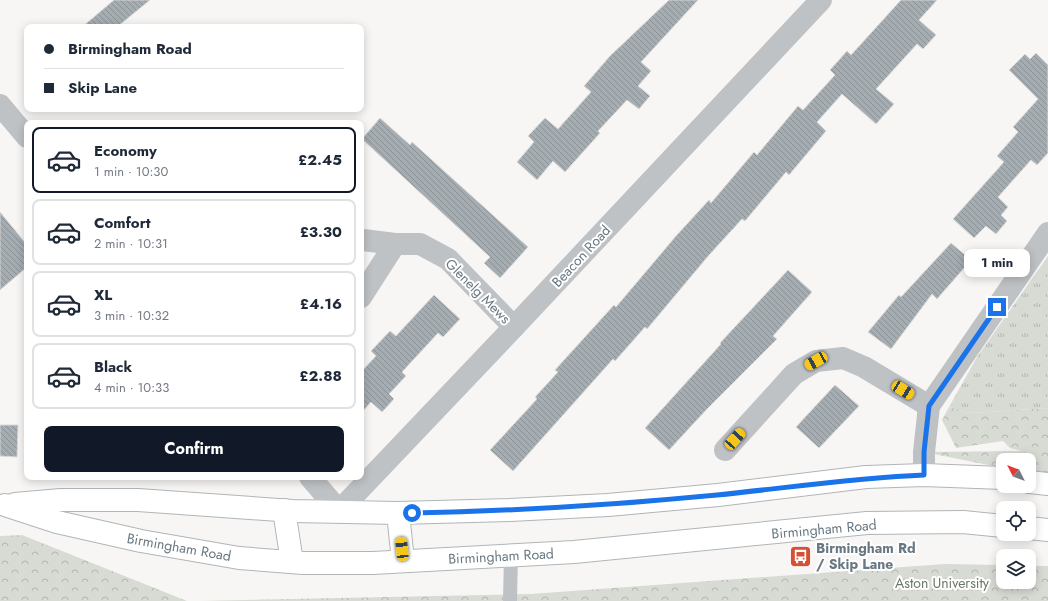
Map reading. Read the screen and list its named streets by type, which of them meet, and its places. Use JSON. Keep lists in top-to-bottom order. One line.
{"streets":{"highway":["Birmingham Road"],"street":["Beacon Road","Glenelg Mews"]},"crossings":[["Beacon Road","Glenelg Mews"],["Beacon Road","Birmingham Road"]],"parks":["Aston University"],"places":{"bus stop":["Birmingham Rd / Skip Lane"]},"north":"top left","page":{"banner":["Birmingham Road","Skip Lane"],"list":[{"name":"Economy","note":"1 min · 10:30","value":"£2.45"},{"name":"Comfort","note":"2 min · 10:31","value":"£3.30"},{"name":"XL","note":"3 min · 10:32","value":"£4.16"},{"name":"Black","note":"4 min · 10:33","value":"£2.88"}],"bubble":"1 min","buttons":"Confirm"}}
